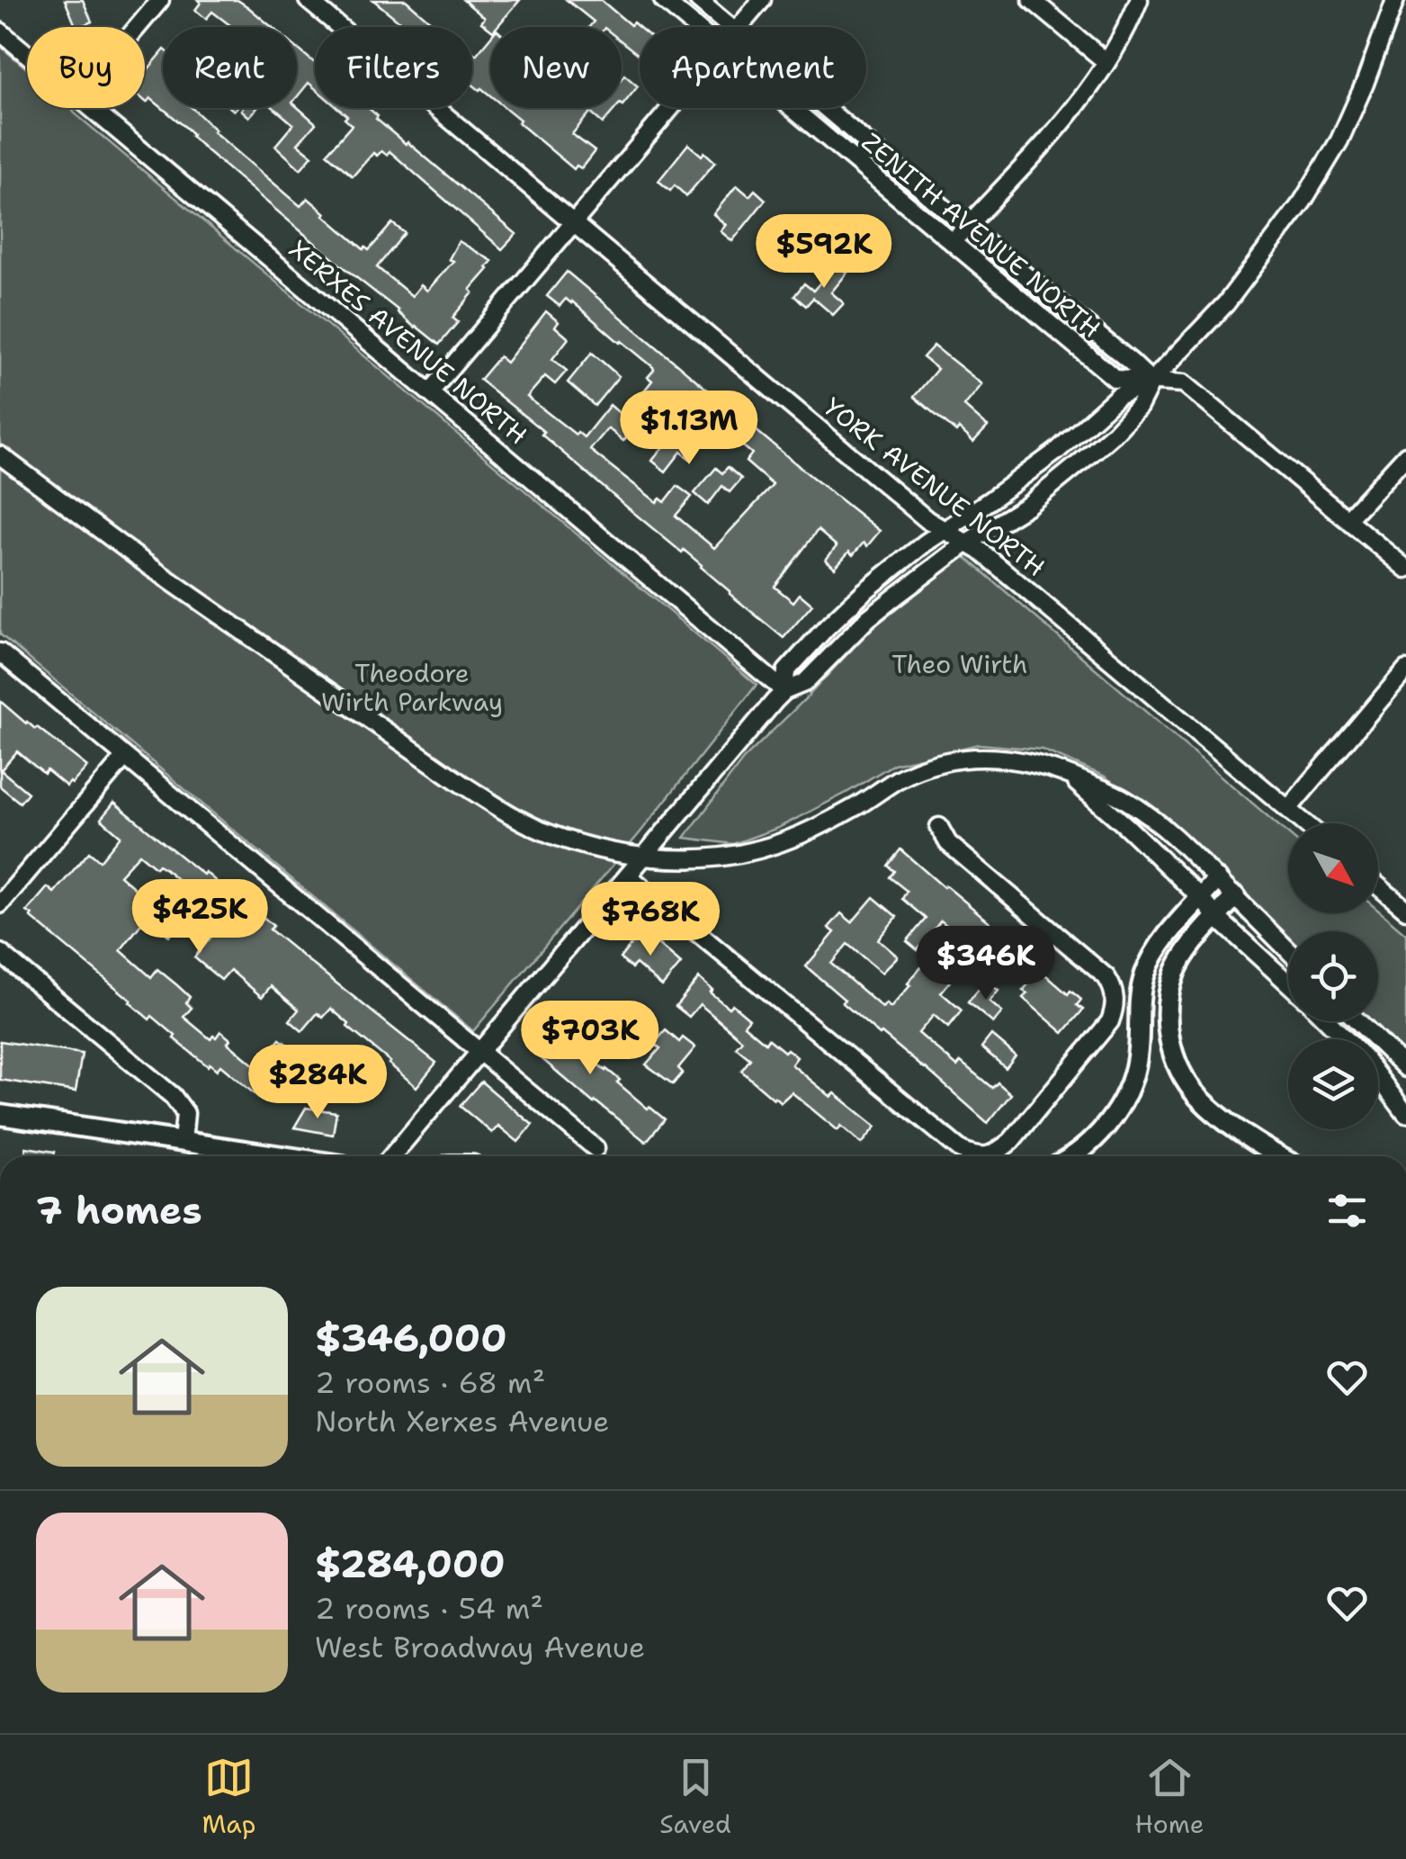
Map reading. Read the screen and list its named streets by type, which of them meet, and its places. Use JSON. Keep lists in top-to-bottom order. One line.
{"streets":{"street":["ZENITH AVENUE NORTH","XERXES AVENUE NORTH","YORK AVENUE NORTH"]},"parks":["Theo Wirth","Theodore Wirth Parkway"],"north":"bottom right","page":{"chip":["Buy","Rent","Filters","New","Apartment"],"price":["$592K","$1.13M","$425K","$768K","$346K","$703K","$284K"],"heading":"7 homes","list":[{"name":"$346,000","note":"2 rooms · 68 m² · North Xerxes Avenue"},{"name":"$284,000","note":"2 rooms · 54 m² · West Broadway Avenue"}],"tabs":["Map","Saved","Home"]}}
